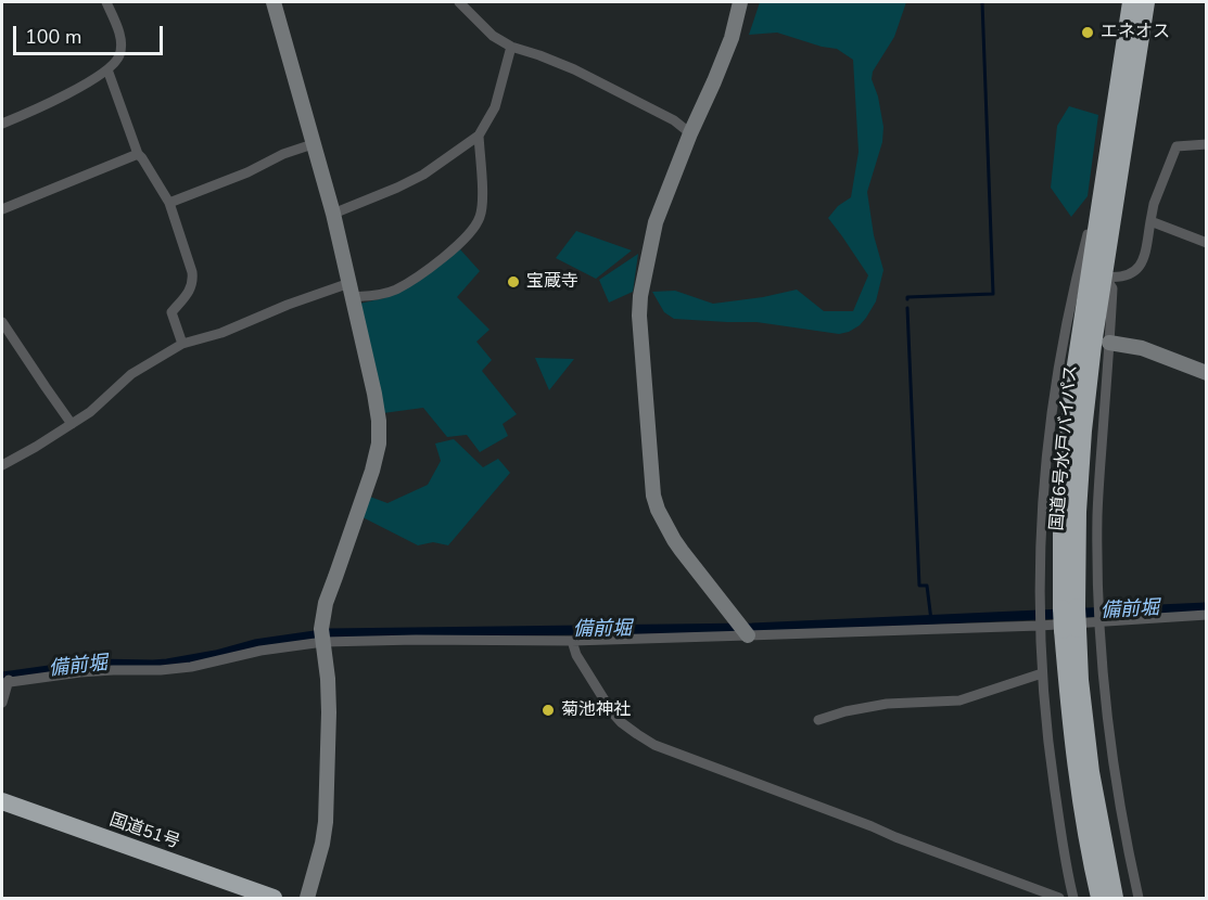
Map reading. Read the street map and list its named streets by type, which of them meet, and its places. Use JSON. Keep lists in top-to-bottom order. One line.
{"streets":{"highway":["国道6号水戸バイパス","国道51号"]},"water":["備前堀"],"places":["エネオス","宝蔵寺","菊池神社"],"scale_bar":"100 m"}
